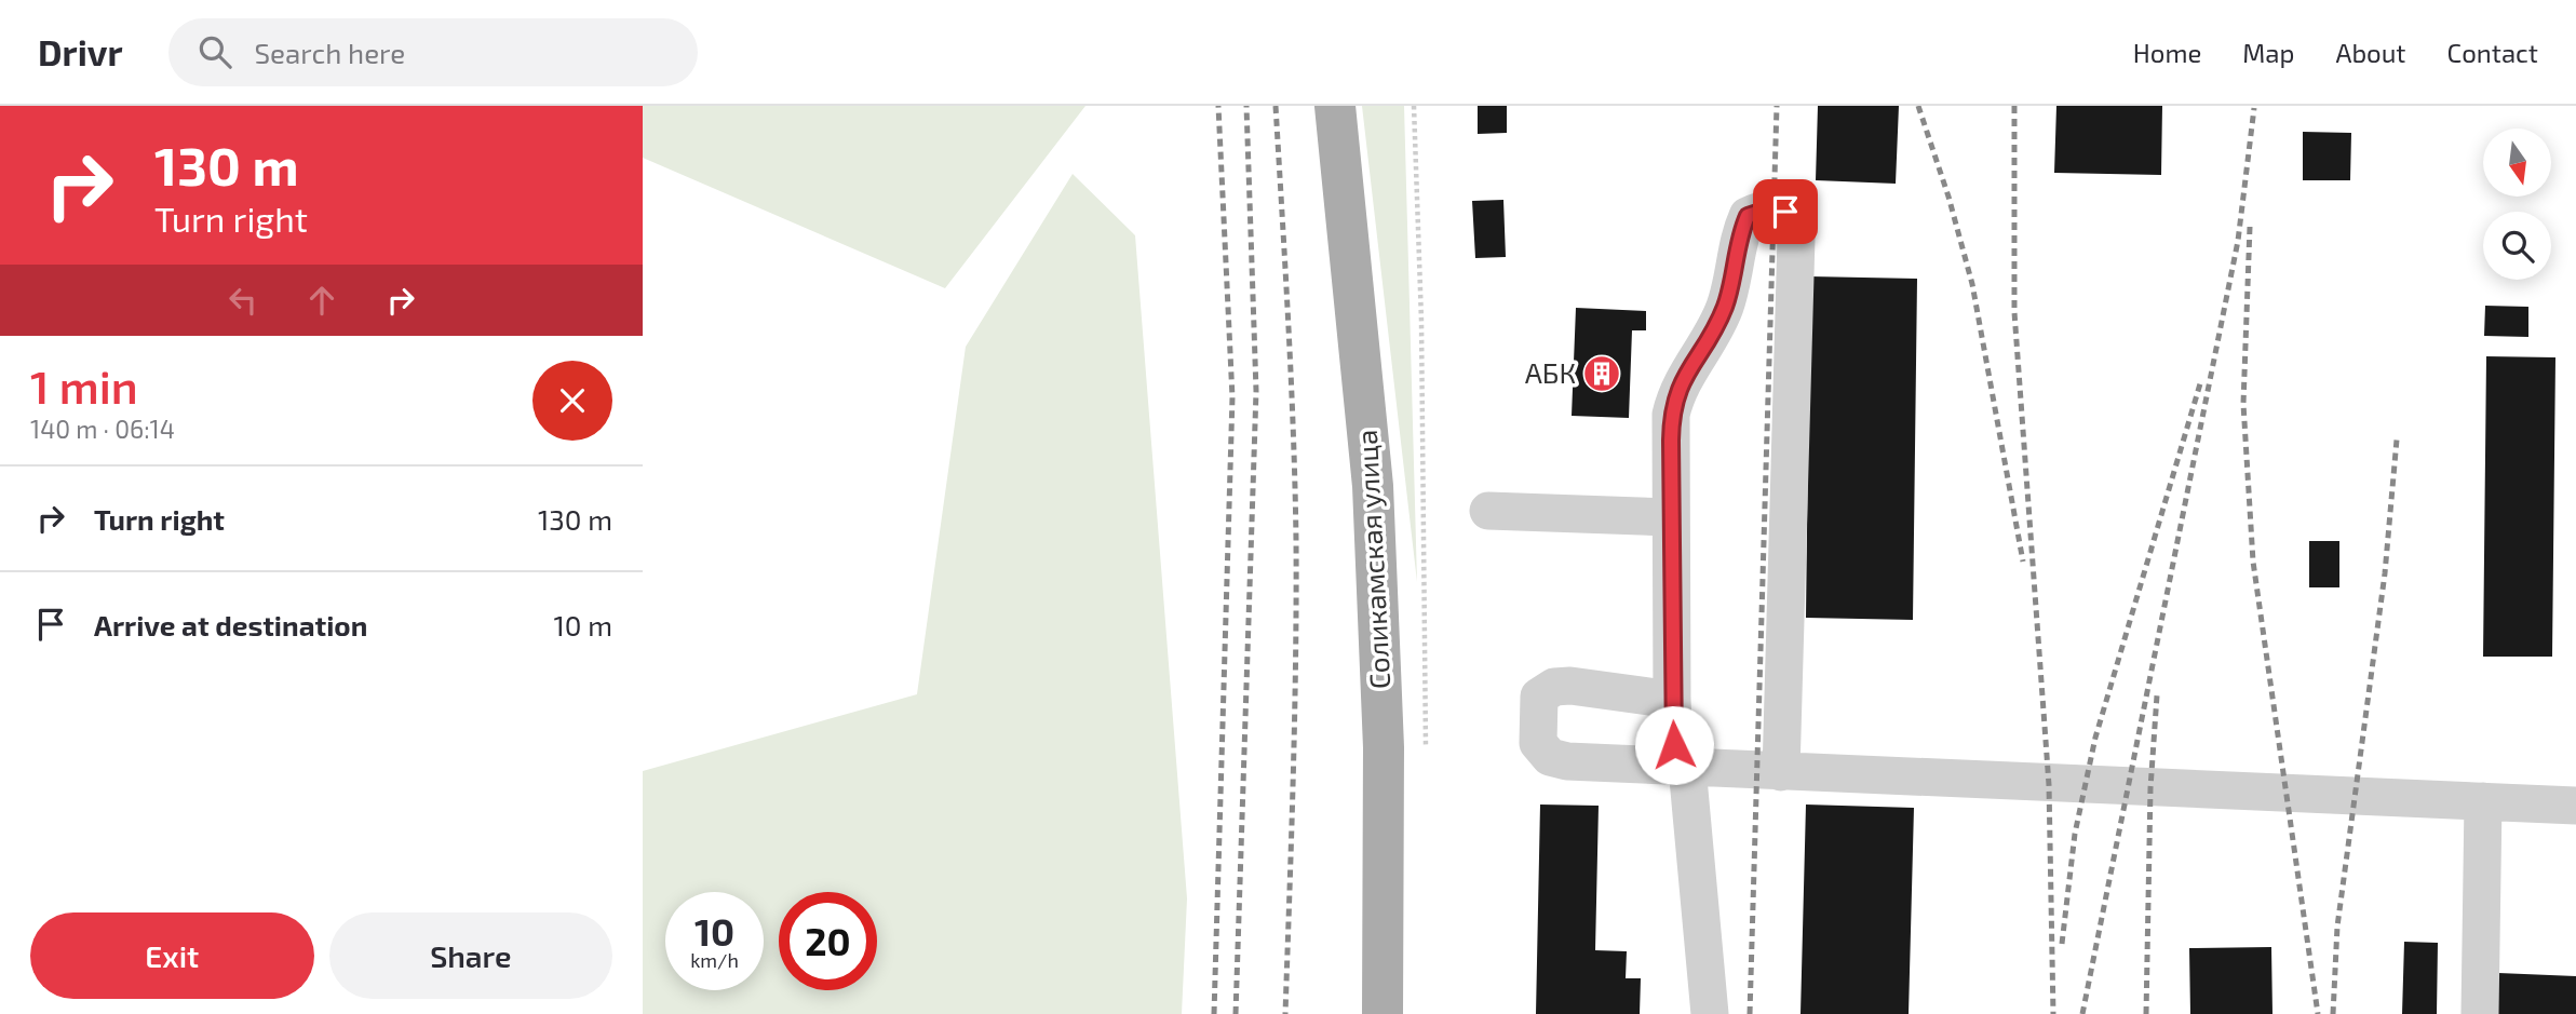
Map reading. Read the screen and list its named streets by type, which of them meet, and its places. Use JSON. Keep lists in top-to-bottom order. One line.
{"streets":{"main road":["Соликамская улица"]},"places":{"building":["АБК"]},"north":"bottom","page":{"header":"Drivr","search":"Search here","nav":["Home","Map","About","Contact"],"turn":["130 m","Turn right"],"heading":["1 min","140 m · 06:14"],"list":[{"name":"Turn right","value":"130 m"},{"name":"Arrive at destination","value":"10 m"}],"speed":"10 km/h","limit":"20","buttons":["Exit","Share"]}}
